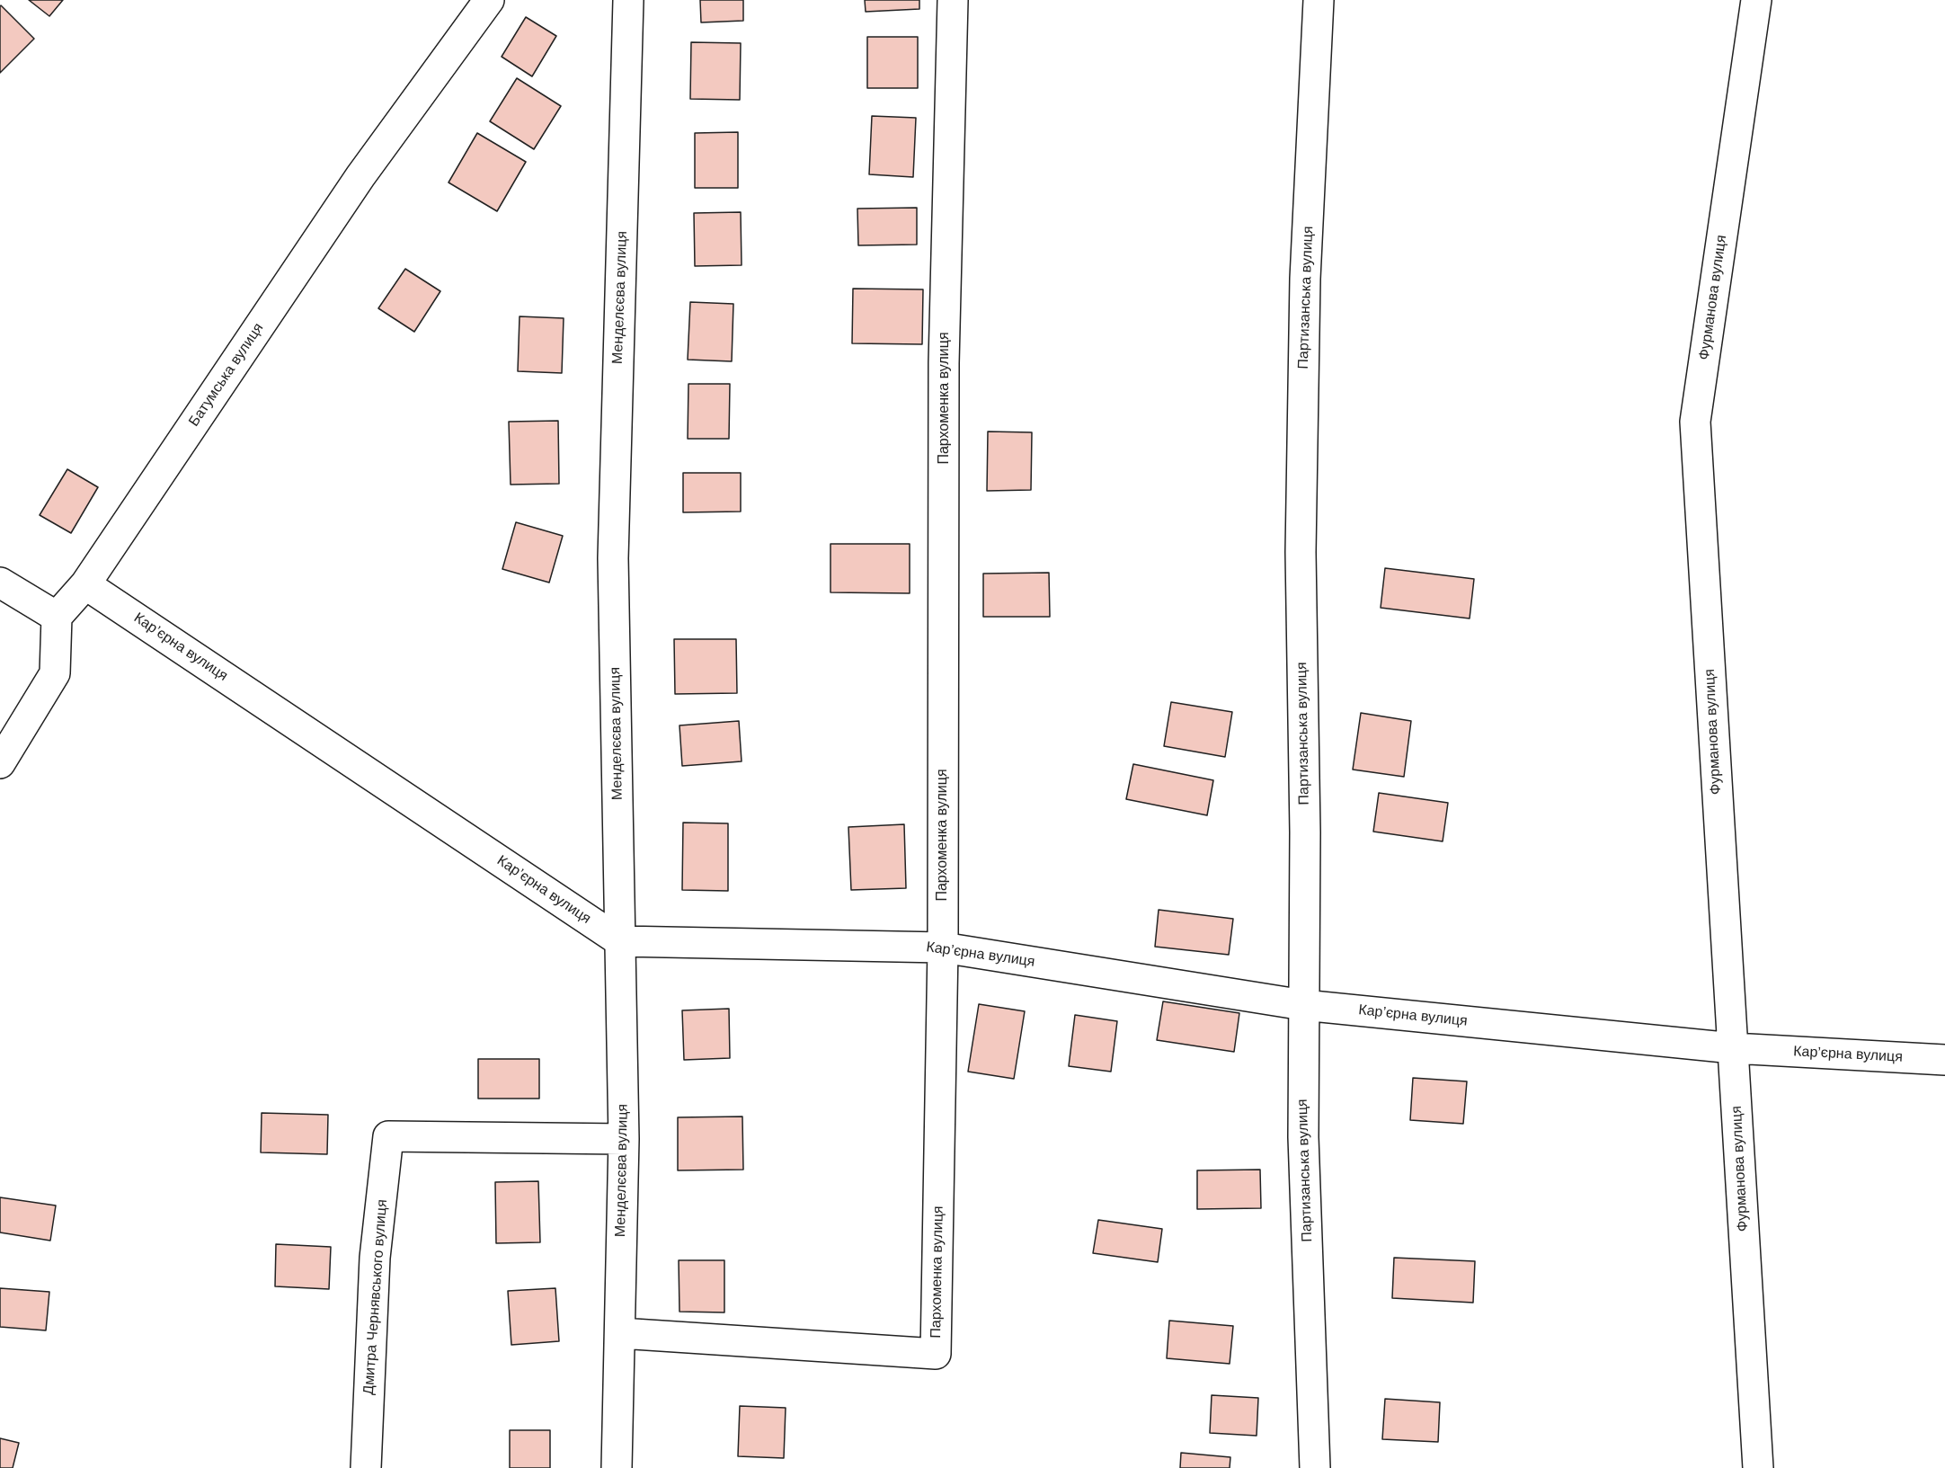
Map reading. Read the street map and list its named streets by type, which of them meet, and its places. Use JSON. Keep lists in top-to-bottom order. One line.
{"streets":{"street":["Менделєєва вулиця","Партизанська вулиця","Фурманова вулиця","Батумська вулиця","Пархоменка вулиця","Кар’єрна вулиця","Дмитра Чернявського вулиця"]},"crossings":[["Менделєєва вулиця","Пархоменка вулиця"],["Менделєєва вулиця","Кар’єрна вулиця"],["Менделєєва вулиця","Дмитра Чернявського вулиця"],["Партизанська вулиця","Кар’єрна вулиця"],["Фурманова вулиця","Кар’єрна вулиця"],["Батумська вулиця","Кар’єрна вулиця"],["Пархоменка вулиця","Кар’єрна вулиця"]]}
